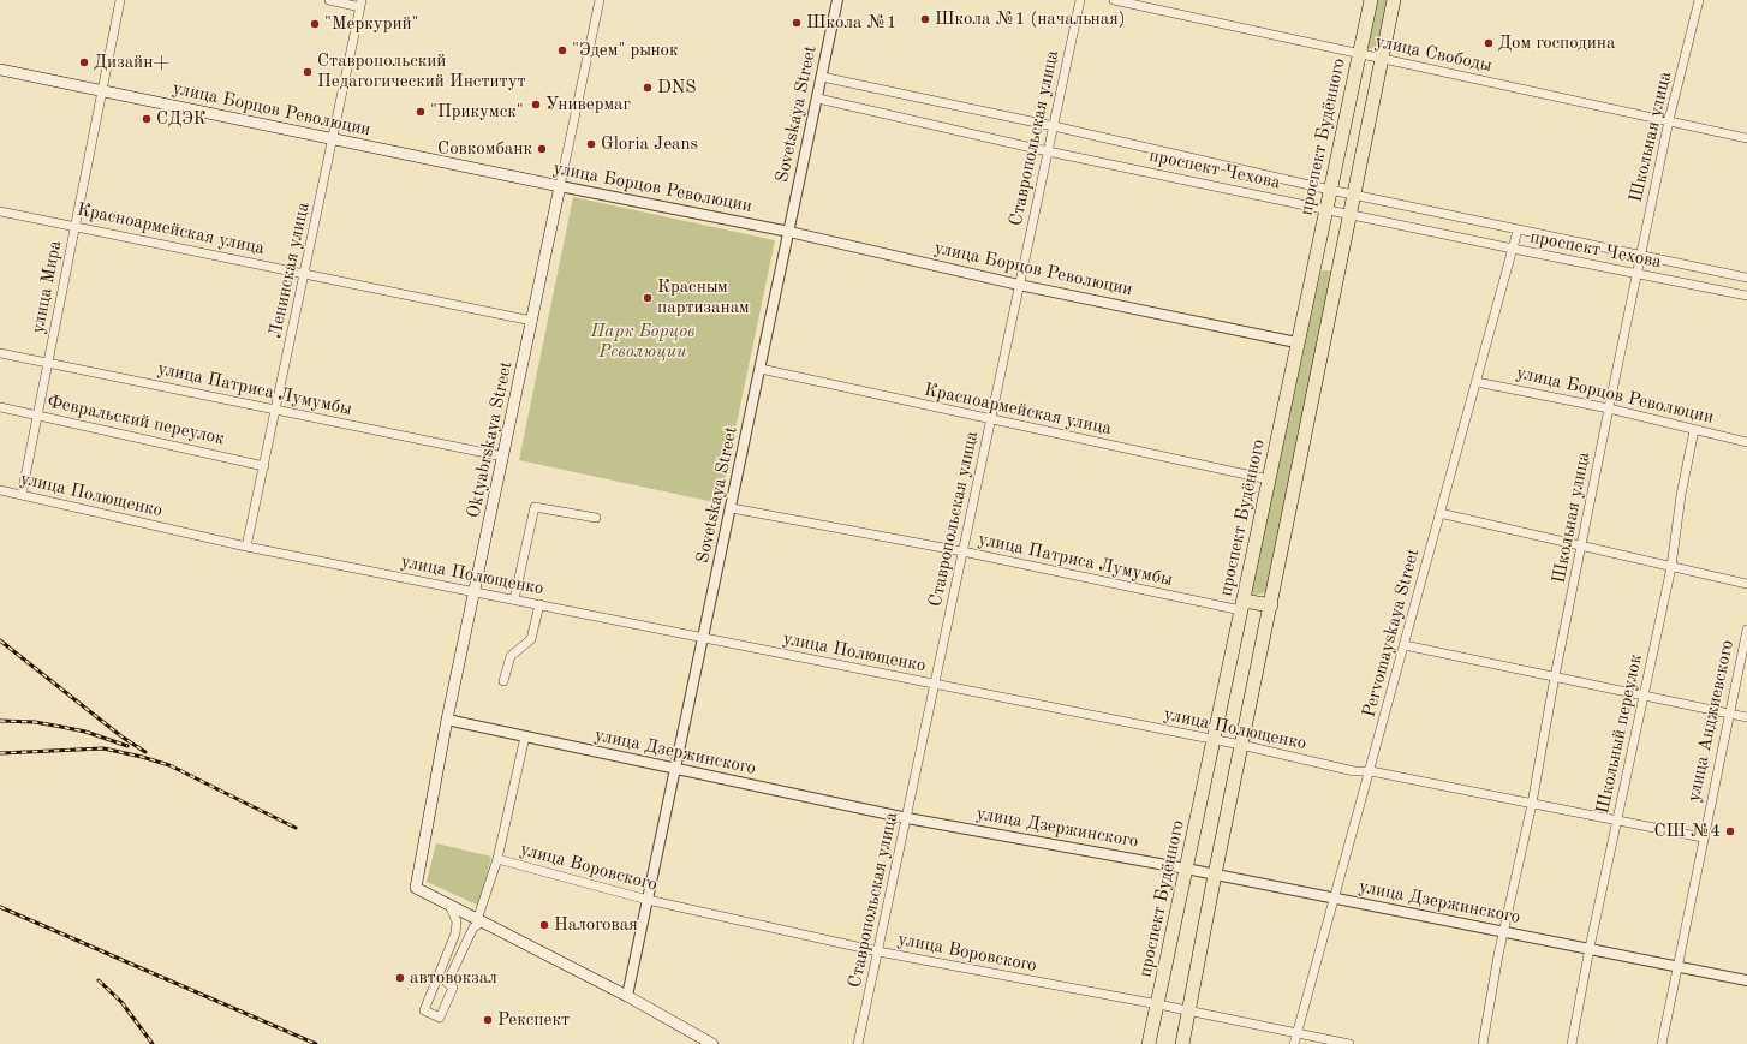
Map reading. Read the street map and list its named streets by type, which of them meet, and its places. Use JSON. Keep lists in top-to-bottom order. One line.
{"streets":{"main road":["улица Борцов Революции","проспект Будённого","Oktyabrskaya Street"],"street":["улица Свободы","Sovetskaya Street","Школьная улица","Ставропольская улица","проспект Чехова","Красноармейская улица","Ленинская улица","улица Мира","улица Патриса Лумумбы","Февральский переулок","улица Полющенко","Pervomayskaya Street","улица Анджиевского","Школьный переулок","улица Дзержинского","улица Воровского"]},"crossings":[["улица Свободы","проспект Будённого"],["улица Свободы","Школьная улица"],["улица Борцов Революции","Sovetskaya Street"],["улица Борцов Революции","проспект Будённого"],["улица Борцов Революции","Школьная улица"],["улица Борцов Революции","Ставропольская улица"],["улица Борцов Революции","Ленинская улица"],["улица Борцов Революции","улица Мира"],["улица Борцов Революции","Oktyabrskaya Street"],["улица Борцов Революции","Pervomayskaya Street"],["улица Борцов Революции","Школьный переулок"],["Sovetskaya Street","проспект Чехова"],["Sovetskaya Street","Красноармейская улица"],["Sovetskaya Street","улица Патриса Лумумбы"],["Sovetskaya Street","улица Полющенко"],["Sovetskaya Street","улица Дзержинского"],["Sovetskaya Street","улица Воровского"],["проспект Будённого","проспект Чехова"],["проспект Будённого","Красноармейская улица"],["проспект Будённого","улица Патриса Лумумбы"],["проспект Будённого","улица Полющенко"],["проспект Будённого","улица Дзержинского"],["проспект Будённого","улица Воровского"],["Школьная улица","проспект Чехова"],["Школьная улица","улица Полющенко"],["Школьная улица","улица Дзержинского"],["Ставропольская улица","проспект Чехова"],["Ставропольская улица","Красноармейская улица"],["Ставропольская улица","улица Патриса Лумумбы"],["Ставропольская улица","улица Полющенко"],["Ставропольская улица","улица Дзержинского"],["Ставропольская улица","улица Воровского"],["проспект Чехова","Pervomayskaya Street"],["Красноармейская улица","Ленинская улица"],["Красноармейская улица","улица Мира"],["Красноармейская улица","Oktyabrskaya Street"],["Ленинская улица","улица Патриса Лумумбы"],["Ленинская улица","Февральский переулок"],["Ленинская улица","улица Полющенко"],["улица Мира","улица Патриса Лумумбы"],["улица Мира","Февральский переулок"],["улица Мира","улица Полющенко"],["улица Патриса Лумумбы","Oktyabrskaya Street"],["Oktyabrskaya Street","улица Полющенко"],["Oktyabrskaya Street","улица Дзержинского"],["улица Полющенко","Pervomayskaya Street"],["улица Полющенко","улица Анджиевского"],["улица Полющенко","Школьный переулок"],["Pervomayskaya Street","улица Дзержинского"],["Pervomayskaya Street","улица Воровского"],["улица Анджиевского","улица Дзержинского"],["Школьный переулок","улица Дзержинского"]],"parks":["Парк Борцов Революции"],"places":["Школа №1 (начальная)","Школа №1","\"Меркурий\"","Дом господина","\"Эдем\" рынок","Дизайн+","Ставропольский Педагогический Институт","DNS","Универмаг","\"Прикумск\"","СДЭК","Gloria Jeans","Совкомбанк","Красным партизанам","СШ №4","Налоговая","автовокзал","Рекспект"]}
